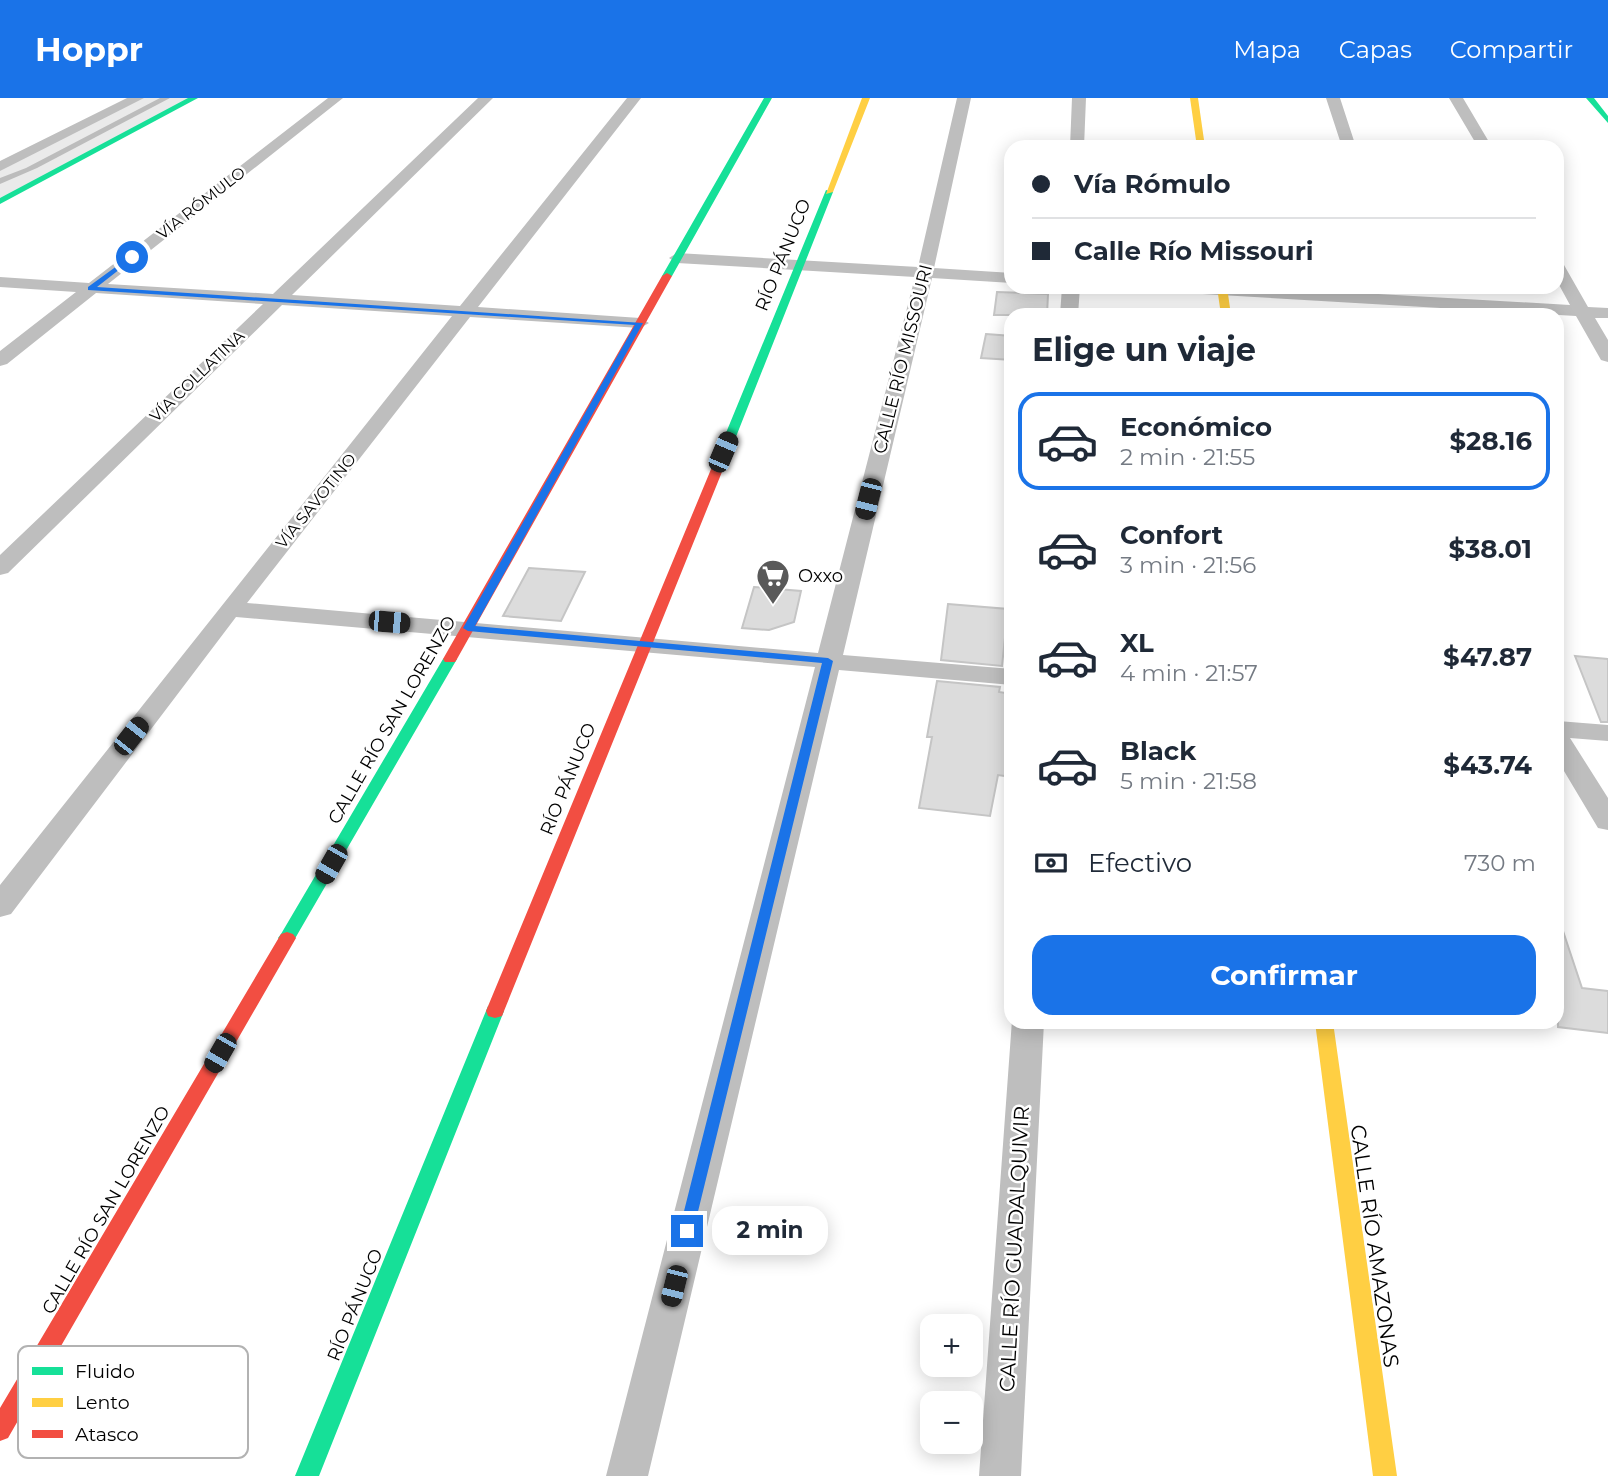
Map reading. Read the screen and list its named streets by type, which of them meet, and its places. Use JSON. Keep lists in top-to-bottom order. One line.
{"streets":{"street":["VÍA RÓMULO","RÍO PÁNUCO","CALLE RÍO MISSOURI","VÍA COLLATINA","VÍA SAVOTINO","CALLE RÍO SAN LORENZO","CALLE RÍO AMAZONAS","CALLE RÍO GUADALQUIVIR"]},"places":{"supermarket":["Oxxo"]},"legend":["Fluido","Lento","Atasco"],"page":{"header":"Hoppr","nav":["Mapa","Capas","Compartir"],"banner":["Vía Rómulo","Calle Río Missouri"],"heading":"Elige un viaje","list":[{"name":"Económico","note":"2 min · 21:55","value":"$28.16"},{"name":"Confort","note":"3 min · 21:56","value":"$38.01"},{"name":"XL","note":"4 min · 21:57","value":"$47.87"},{"name":"Black","note":"5 min · 21:58","value":"$43.74"}],"pay":["Efectivo","730 m"],"buttons":"Confirmar","bubble":"2 min","map_buttons":["+","−"]}}
